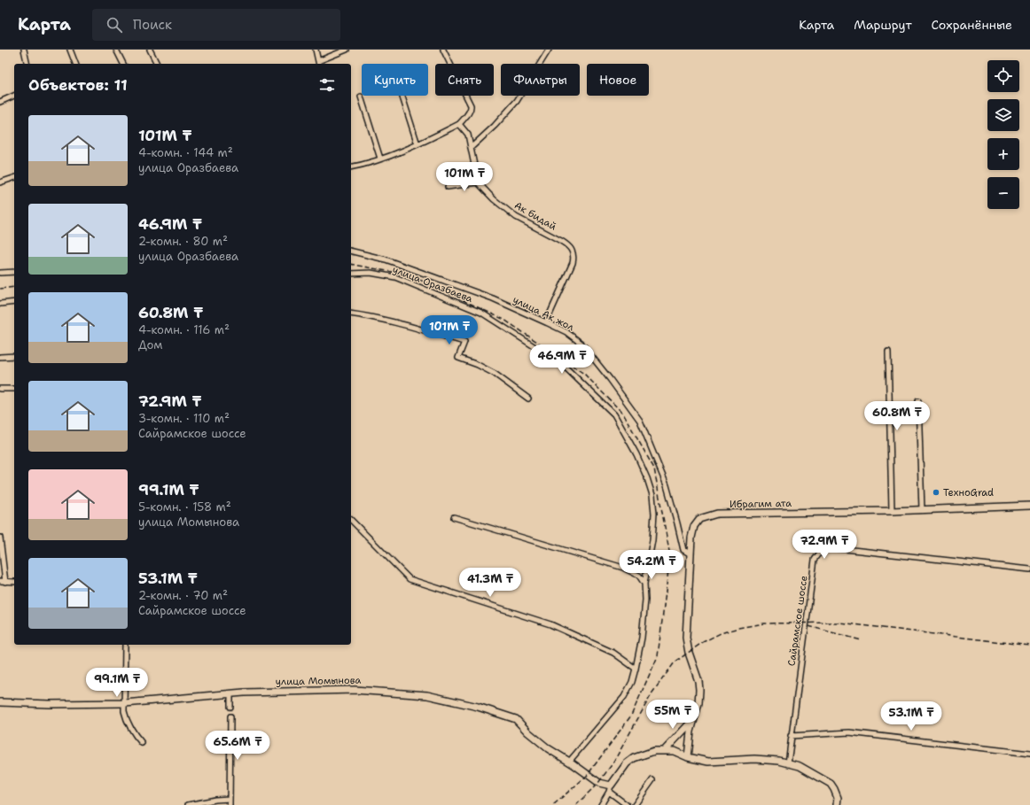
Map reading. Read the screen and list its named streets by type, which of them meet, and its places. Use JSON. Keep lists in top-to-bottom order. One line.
{"streets":{"main road":["Ибрагим ата","улица Момынова"],"street":["Ак бидай","улица Оразбаева","улица Ак жол","Сайрамское шоссе"]},"crossings":[["Ак бидай","улица Ак жол"],["улица Оразбаева","улица Момынова"],["улица Ак жол","Ибрагим ата"]],"places":["ТехноGrad"],"page":{"header":"Карта","search":"Поиск","nav":["Карта","Маршрут","Сохранённые"],"map_buttons":["+","−"],"chip":["Купить","Снять","Фильтры","Новое"],"heading":"Объектов: 11","list":[{"name":"101M ₸","note":"4-комн. · 144 m² · улица Оразбаева"},{"name":"46.9M ₸","note":"2-комн. · 80 m² · улица Оразбаева"},{"name":"60.8M ₸","note":"4-комн. · 116 m² · Дом"},{"name":"72.9M ₸","note":"3-комн. · 110 m² · Сайрамское шоссе"},{"name":"99.1M ₸","note":"5-комн. · 158 m² · улица Момынова"},{"name":"53.1M ₸","note":"2-комн. · 70 m² · Сайрамское шоссе"}],"price":["101M ₸","101M ₸","46.9M ₸","60.8M ₸","72.9M ₸","54.2M ₸","41.3M ₸","99.1M ₸","55M ₸","53.1M ₸","65.6M ₸"]}}
